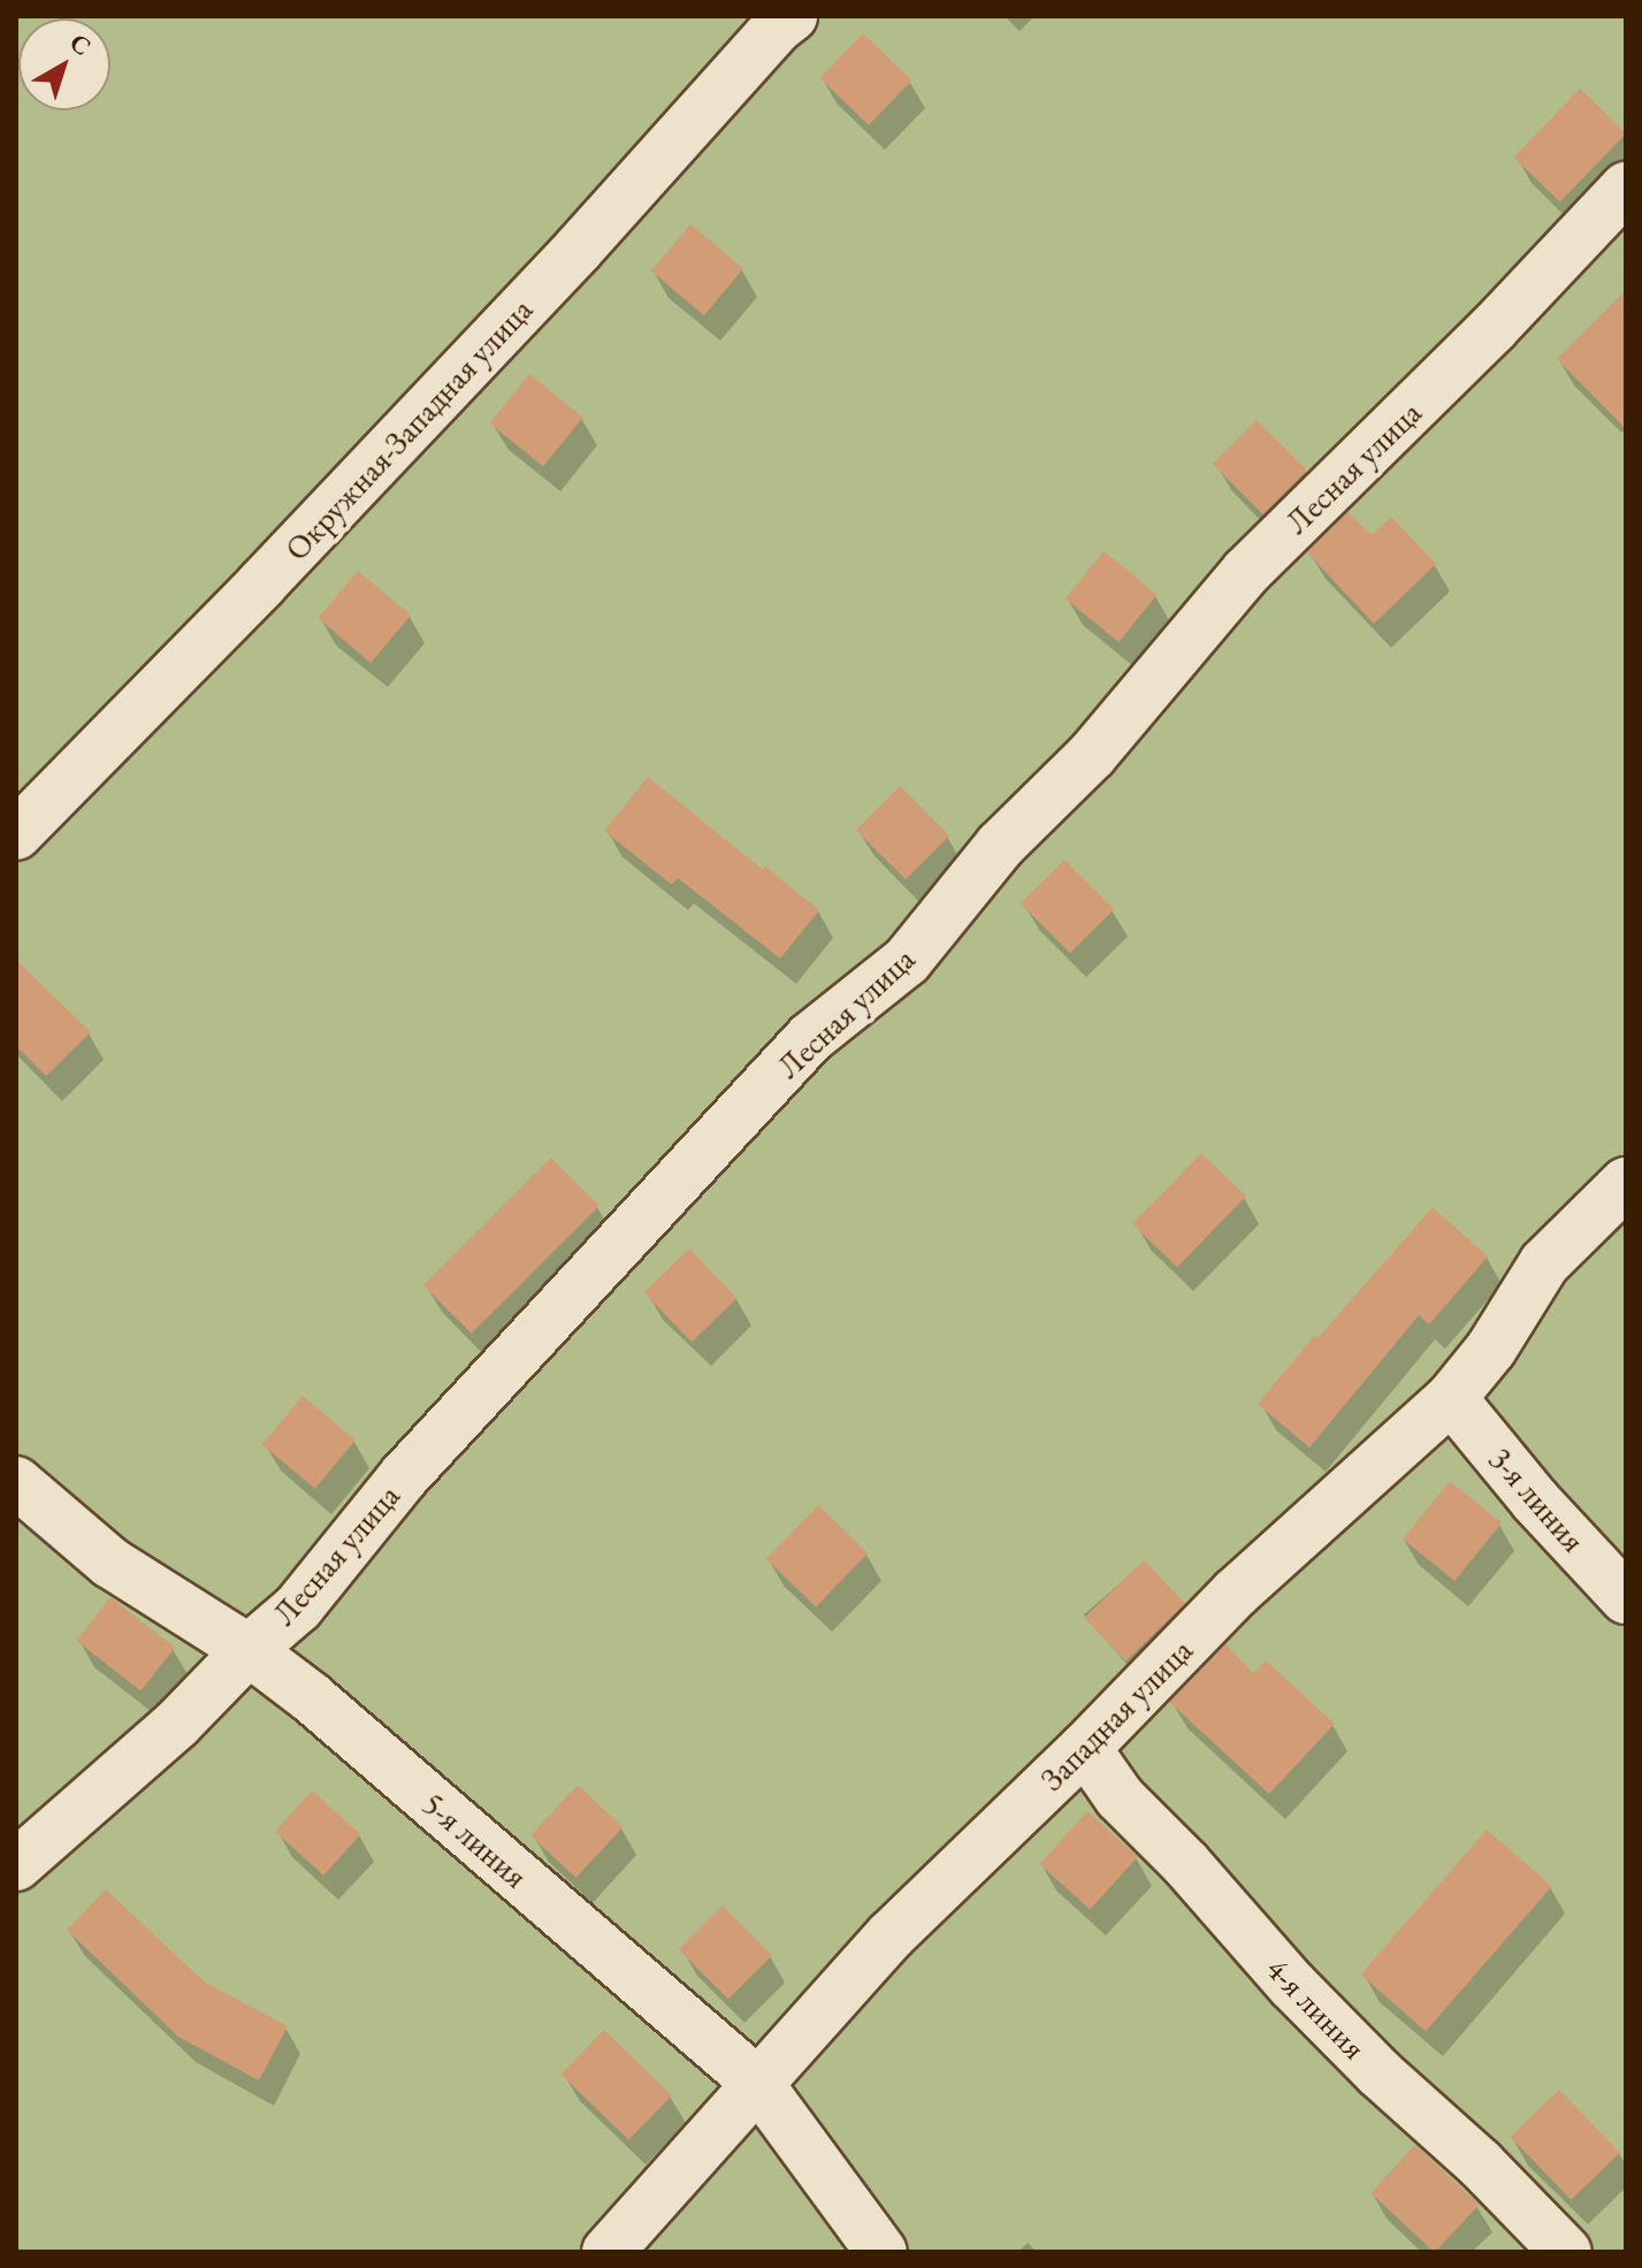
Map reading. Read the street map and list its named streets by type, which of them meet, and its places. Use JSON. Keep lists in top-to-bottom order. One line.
{"streets":{"street":["Окружная-Западная улица","Лесная улица","3-я линия","Западная улица","5-я линия","4-я линия"]},"crossings":[["Лесная улица","5-я линия"],["3-я линия","Западная улица"],["Западная улица","5-я линия"],["Западная улица","4-я линия"]],"north":"top right"}
